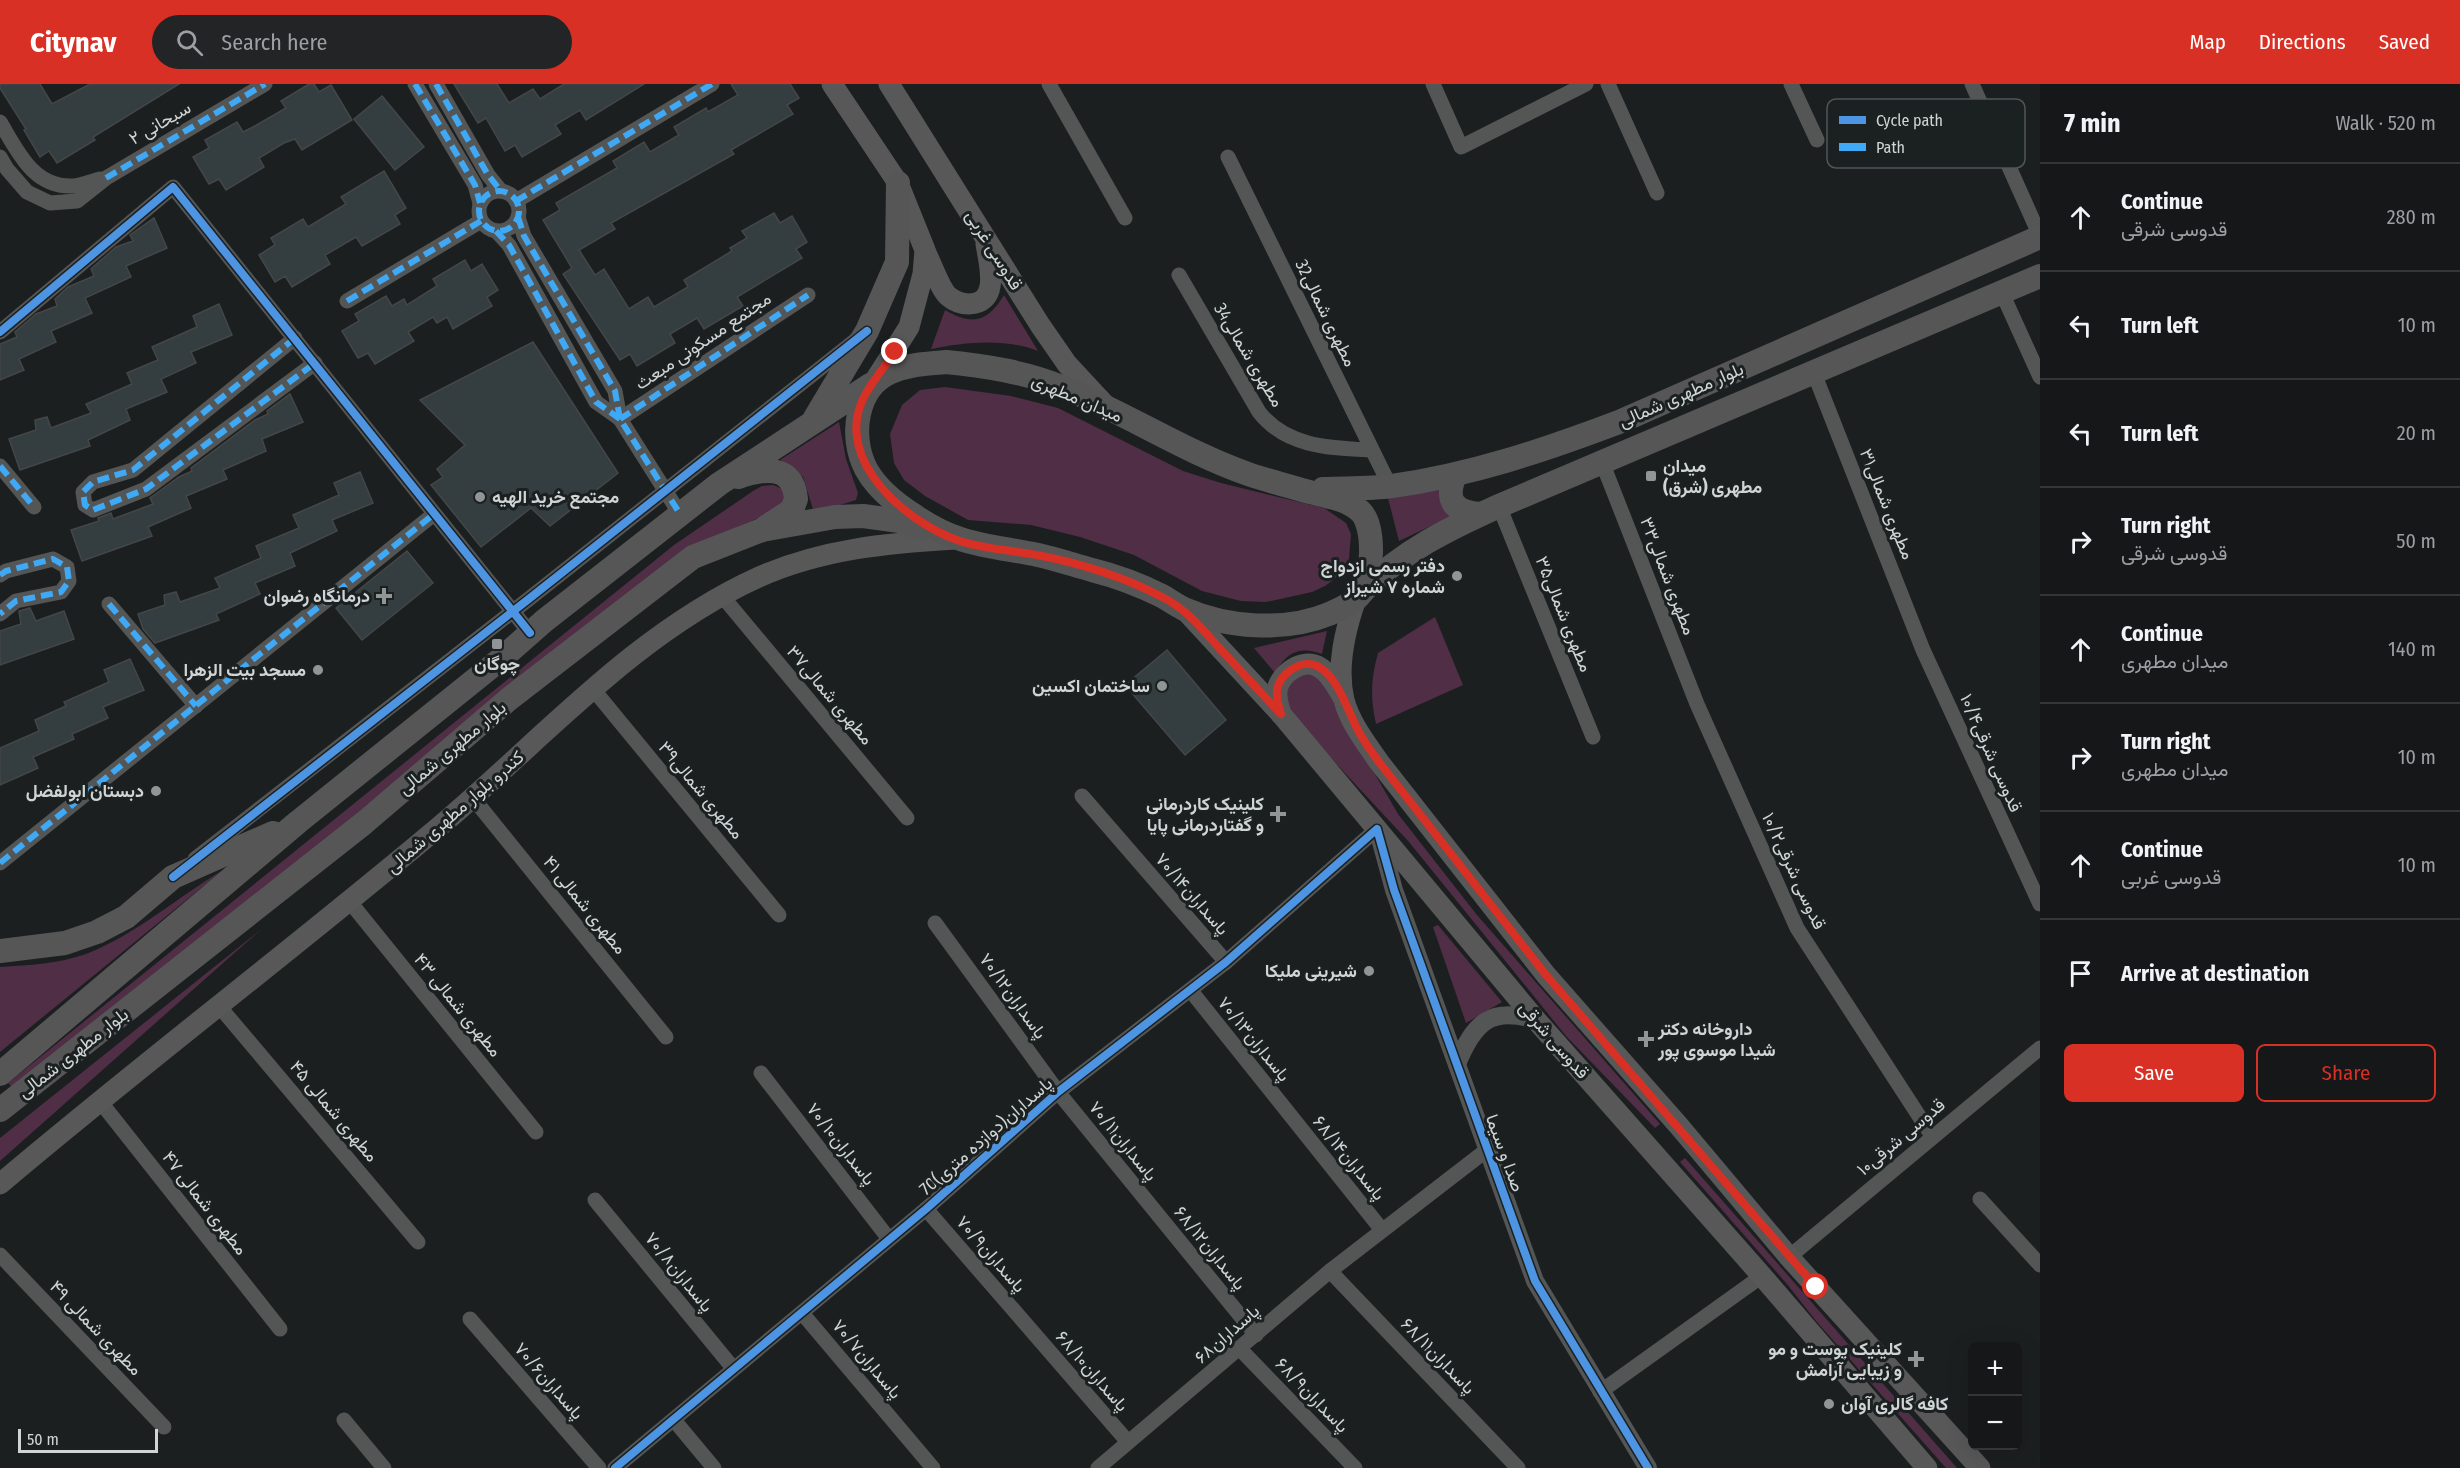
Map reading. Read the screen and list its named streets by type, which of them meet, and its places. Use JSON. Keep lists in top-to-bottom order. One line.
{"streets":{"main road":["قدوسی غربی","بلوار مطهرى شمالى","میدان مطهری","بلوار مطهری شمالی","کندرو بلوار مطهری شمالی","قدوسی شرقی"],"street":["سبحانی ۲","32مطهرى شمالى","مجتمع مسکونی مبعث","34مطهرى شمالى","مطهرى شمالى۳۱","مطهرى شمالى۳۳","مطهرى شمالى۳۵","مطهرى شمالى۳۷","قدوسی شرقی۱۰/۴","مطهرى شمالى۳۹","قدوسی شرقی۱۰/۲","پاسداران۷۰/۱۴","۴۱ مطهرى شمالى","پاسداران۷۰/۱۲","مطهرى شمالى ۴۳","پاسداران۷۰/۱۳","مطهرى شمالى ۴۵","70پاسداران(دوازده متری)","قدوسی شرقی۱۰","پاسداران۷۰/۱۱","پاسداران۷۰/۱۰","صدا و سیما","پاسداران۶۸/۱۴","مطهرى شمالى ۴۷","پاسداران۶۸/۱۲","پاسداران۷۰/۹","پاسداران۷۰/۸","مطهرى شمالى ۴۹","پاسداران۶۸","پاسداران۶۸/۱۱","پاسداران۷۰/۷","پاسداران۶۸/۱۰","پاسداران۷۰/۶","پاسداران۶۸/۹"]},"crossings":[["قدوسی غربی","میدان مطهری"],["32مطهرى شمالى","34مطهرى شمالى"],["32مطهرى شمالى","بلوار مطهرى شمالى"],["بلوار مطهرى شمالى","میدان مطهری"],["بلوار مطهرى شمالى","مطهرى شمالى۳۱"],["بلوار مطهرى شمالى","مطهرى شمالى۳۳"],["بلوار مطهرى شمالى","مطهرى شمالى۳۵"],["بلوار مطهرى شمالى","قدوسی شرقی"],["میدان مطهری","بلوار مطهری شمالی"],["میدان مطهری","قدوسی شرقی"],["مطهرى شمالى۳۱","قدوسی شرقی۱۰/۴"],["مطهرى شمالى۳۳","قدوسی شرقی۱۰/۲"],["مطهرى شمالى۳۷","کندرو بلوار مطهری شمالی"],["بلوار مطهری شمالی","کندرو بلوار مطهری شمالی"],["مطهرى شمالى۳۹","کندرو بلوار مطهری شمالی"],["کندرو بلوار مطهری شمالی","۴۱ مطهرى شمالى"],["کندرو بلوار مطهری شمالی","مطهرى شمالى ۴۳"],["کندرو بلوار مطهری شمالی","مطهرى شمالى ۴۵"],["کندرو بلوار مطهری شمالی","مطهرى شمالى ۴۷"],["قدوسی شرقی۱۰/۲","قدوسی شرقی۱۰"],["پاسداران۷۰/۱۴","70پاسداران(دوازده متری)"],["پاسداران۷۰/۱۲","70پاسداران(دوازده متری)"],["پاسداران۷۰/۱۲","پاسداران۷۰/۱۱"],["پاسداران۷۰/۱۳","70پاسداران(دوازده متری)"],["پاسداران۷۰/۱۳","پاسداران۶۸/۱۴"],["قدوسی شرقی","70پاسداران(دوازده متری)"],["قدوسی شرقی","قدوسی شرقی۱۰"],["قدوسی شرقی","صدا و سیما"],["70پاسداران(دوازده متری)","پاسداران۷۰/۱۱"],["70پاسداران(دوازده متری)","پاسداران۷۰/۱۰"],["70پاسداران(دوازده متری)","صدا و سیما"],["70پاسداران(دوازده متری)","پاسداران۷۰/۹"],["70پاسداران(دوازده متری)","پاسداران۷۰/۸"],["70پاسداران(دوازده متری)","پاسداران۷۰/۷"],["پاسداران۷۰/۱۱","پاسداران۶۸/۱۲"],["صدا و سیما","پاسداران۶۸"],["پاسداران۶۸/۱۴","پاسداران۶۸"],["پاسداران۶۸/۱۲","پاسداران۶۸"],["پاسداران۷۰/۹","پاسداران۶۸/۱۰"],["پاسداران۶۸","پاسداران۶۸/۱۱"],["پاسداران۶۸","پاسداران۶۸/۱۰"],["پاسداران۶۸","پاسداران۶۸/۹"]],"places":{"transit":["میدان مطهری (شرق)","چوگان"],"other":["مجتمع خرید الهیه","دفتر رسمی ازدواج شماره ۷ شیراز","مسجد بیت الزهرا","ساختمان اکسین","دبستان ابولفضل","شیرینى ملیکا","کافه گالری آوان"],"health":["درمانگاه رضوان","کلینیک کاردرمانی و گفتاردرمانی پایا","داروخانه دکتر شیدا موسوی پور","کلینیک پوست و مو و زیبایی آرامش"]},"legend":["Cycle path","Path"],"scale_bar":"50 m","page":{"header":"Citynav","search":"Search here","nav":["Map","Directions","Saved"],"heading":["7 min","Walk · 520 m"],"list":[["Continue","قدوسی شرقی","280 m"],["Turn left","10 m"],["Turn left","20 m"],["Turn right","قدوسی شرقی","50 m"],["Continue","میدان مطهری","140 m"],["Turn right","میدان مطهری","10 m"],["Continue","قدوسی غربی","10 m"],"Arrive at destination"],"buttons":["Save","Share"],"map_buttons":["+","−"],"scale":"50 m"}}
